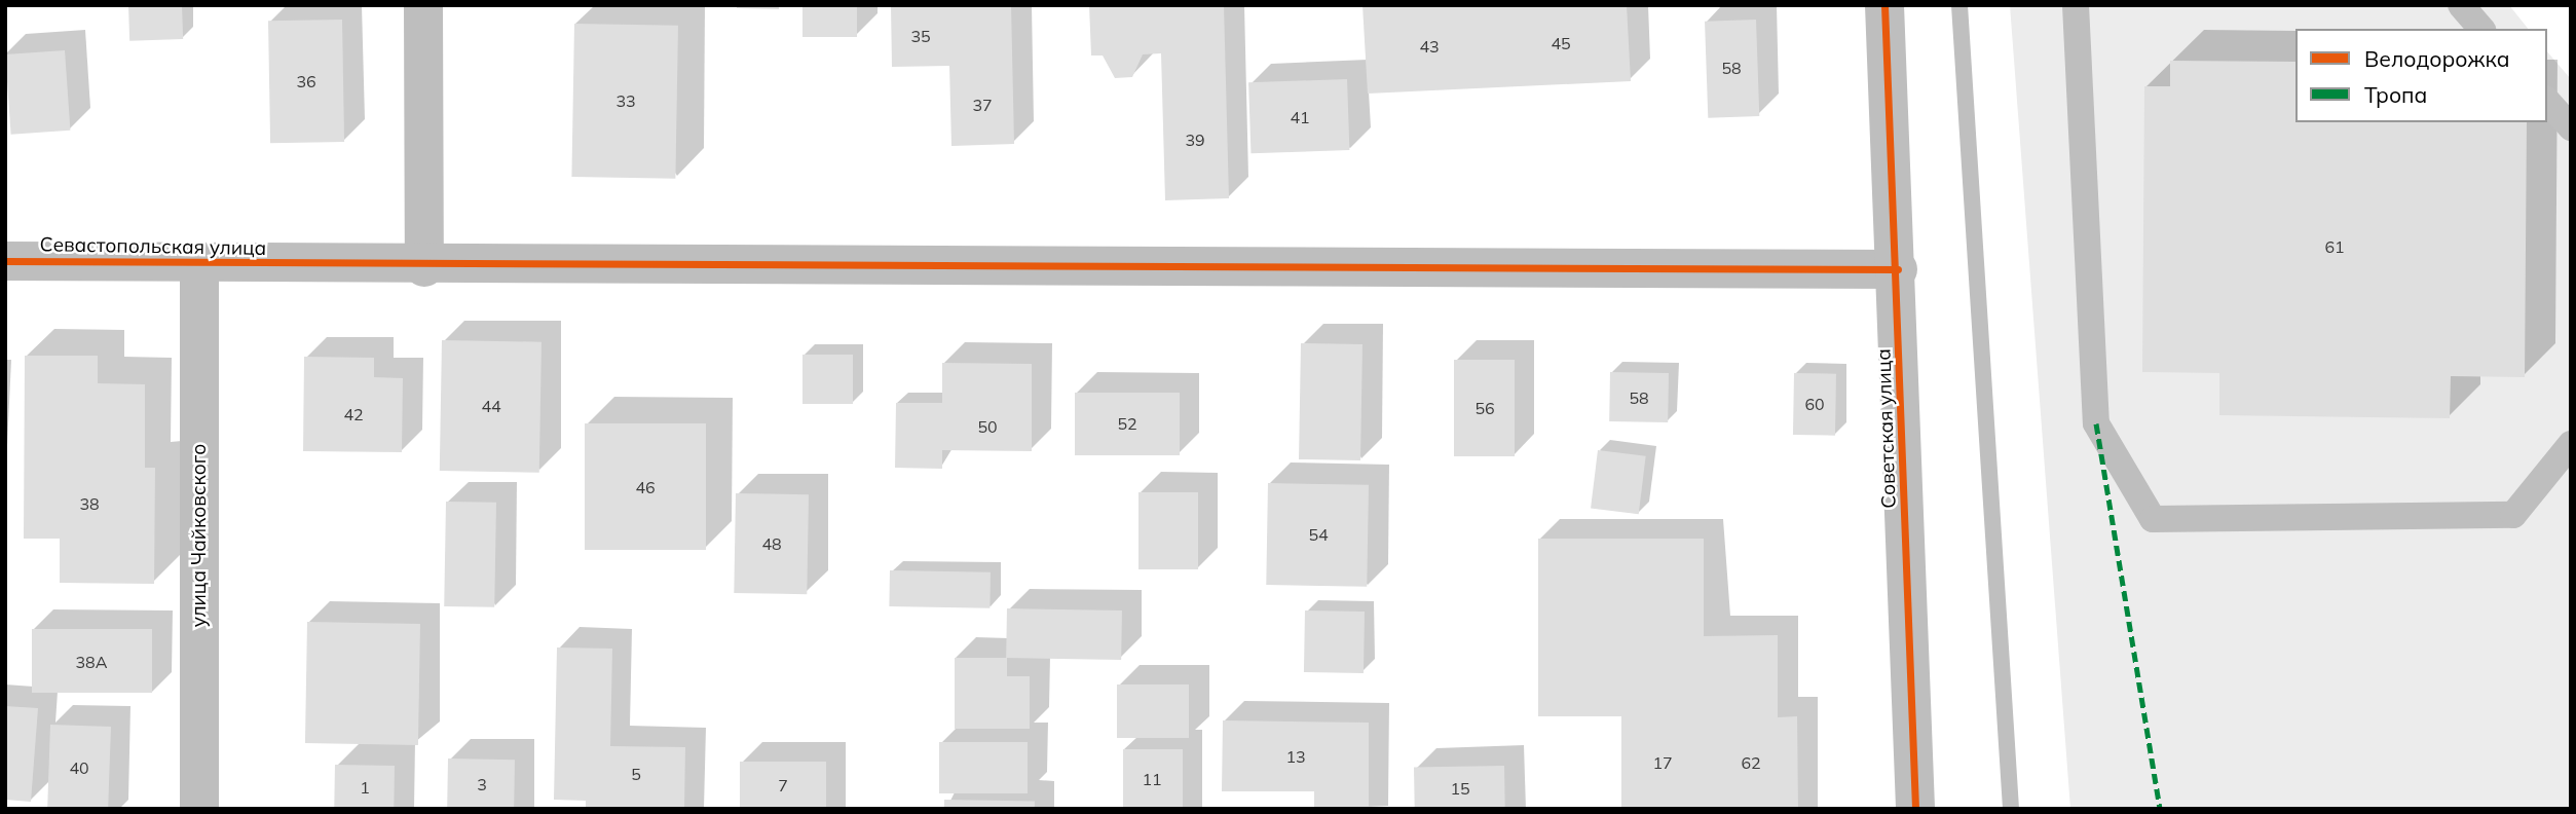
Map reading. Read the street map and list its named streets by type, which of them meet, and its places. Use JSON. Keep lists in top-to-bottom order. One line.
{"streets":{"street":["Севастопольская улица","Советская улица","улица Чайковского"]},"crossings":[["Севастопольская улица","Советская улица"],["Севастопольская улица","улица Чайковского"]],"house_numbers":["35","45","43","58","36","33","37","41","39","61","58","60","44","56","42","52","50","46","38","54","48","38А","13","17","62","40","5","11","3","7","1","15"],"legend":["Велодорожка","Тропа"]}
